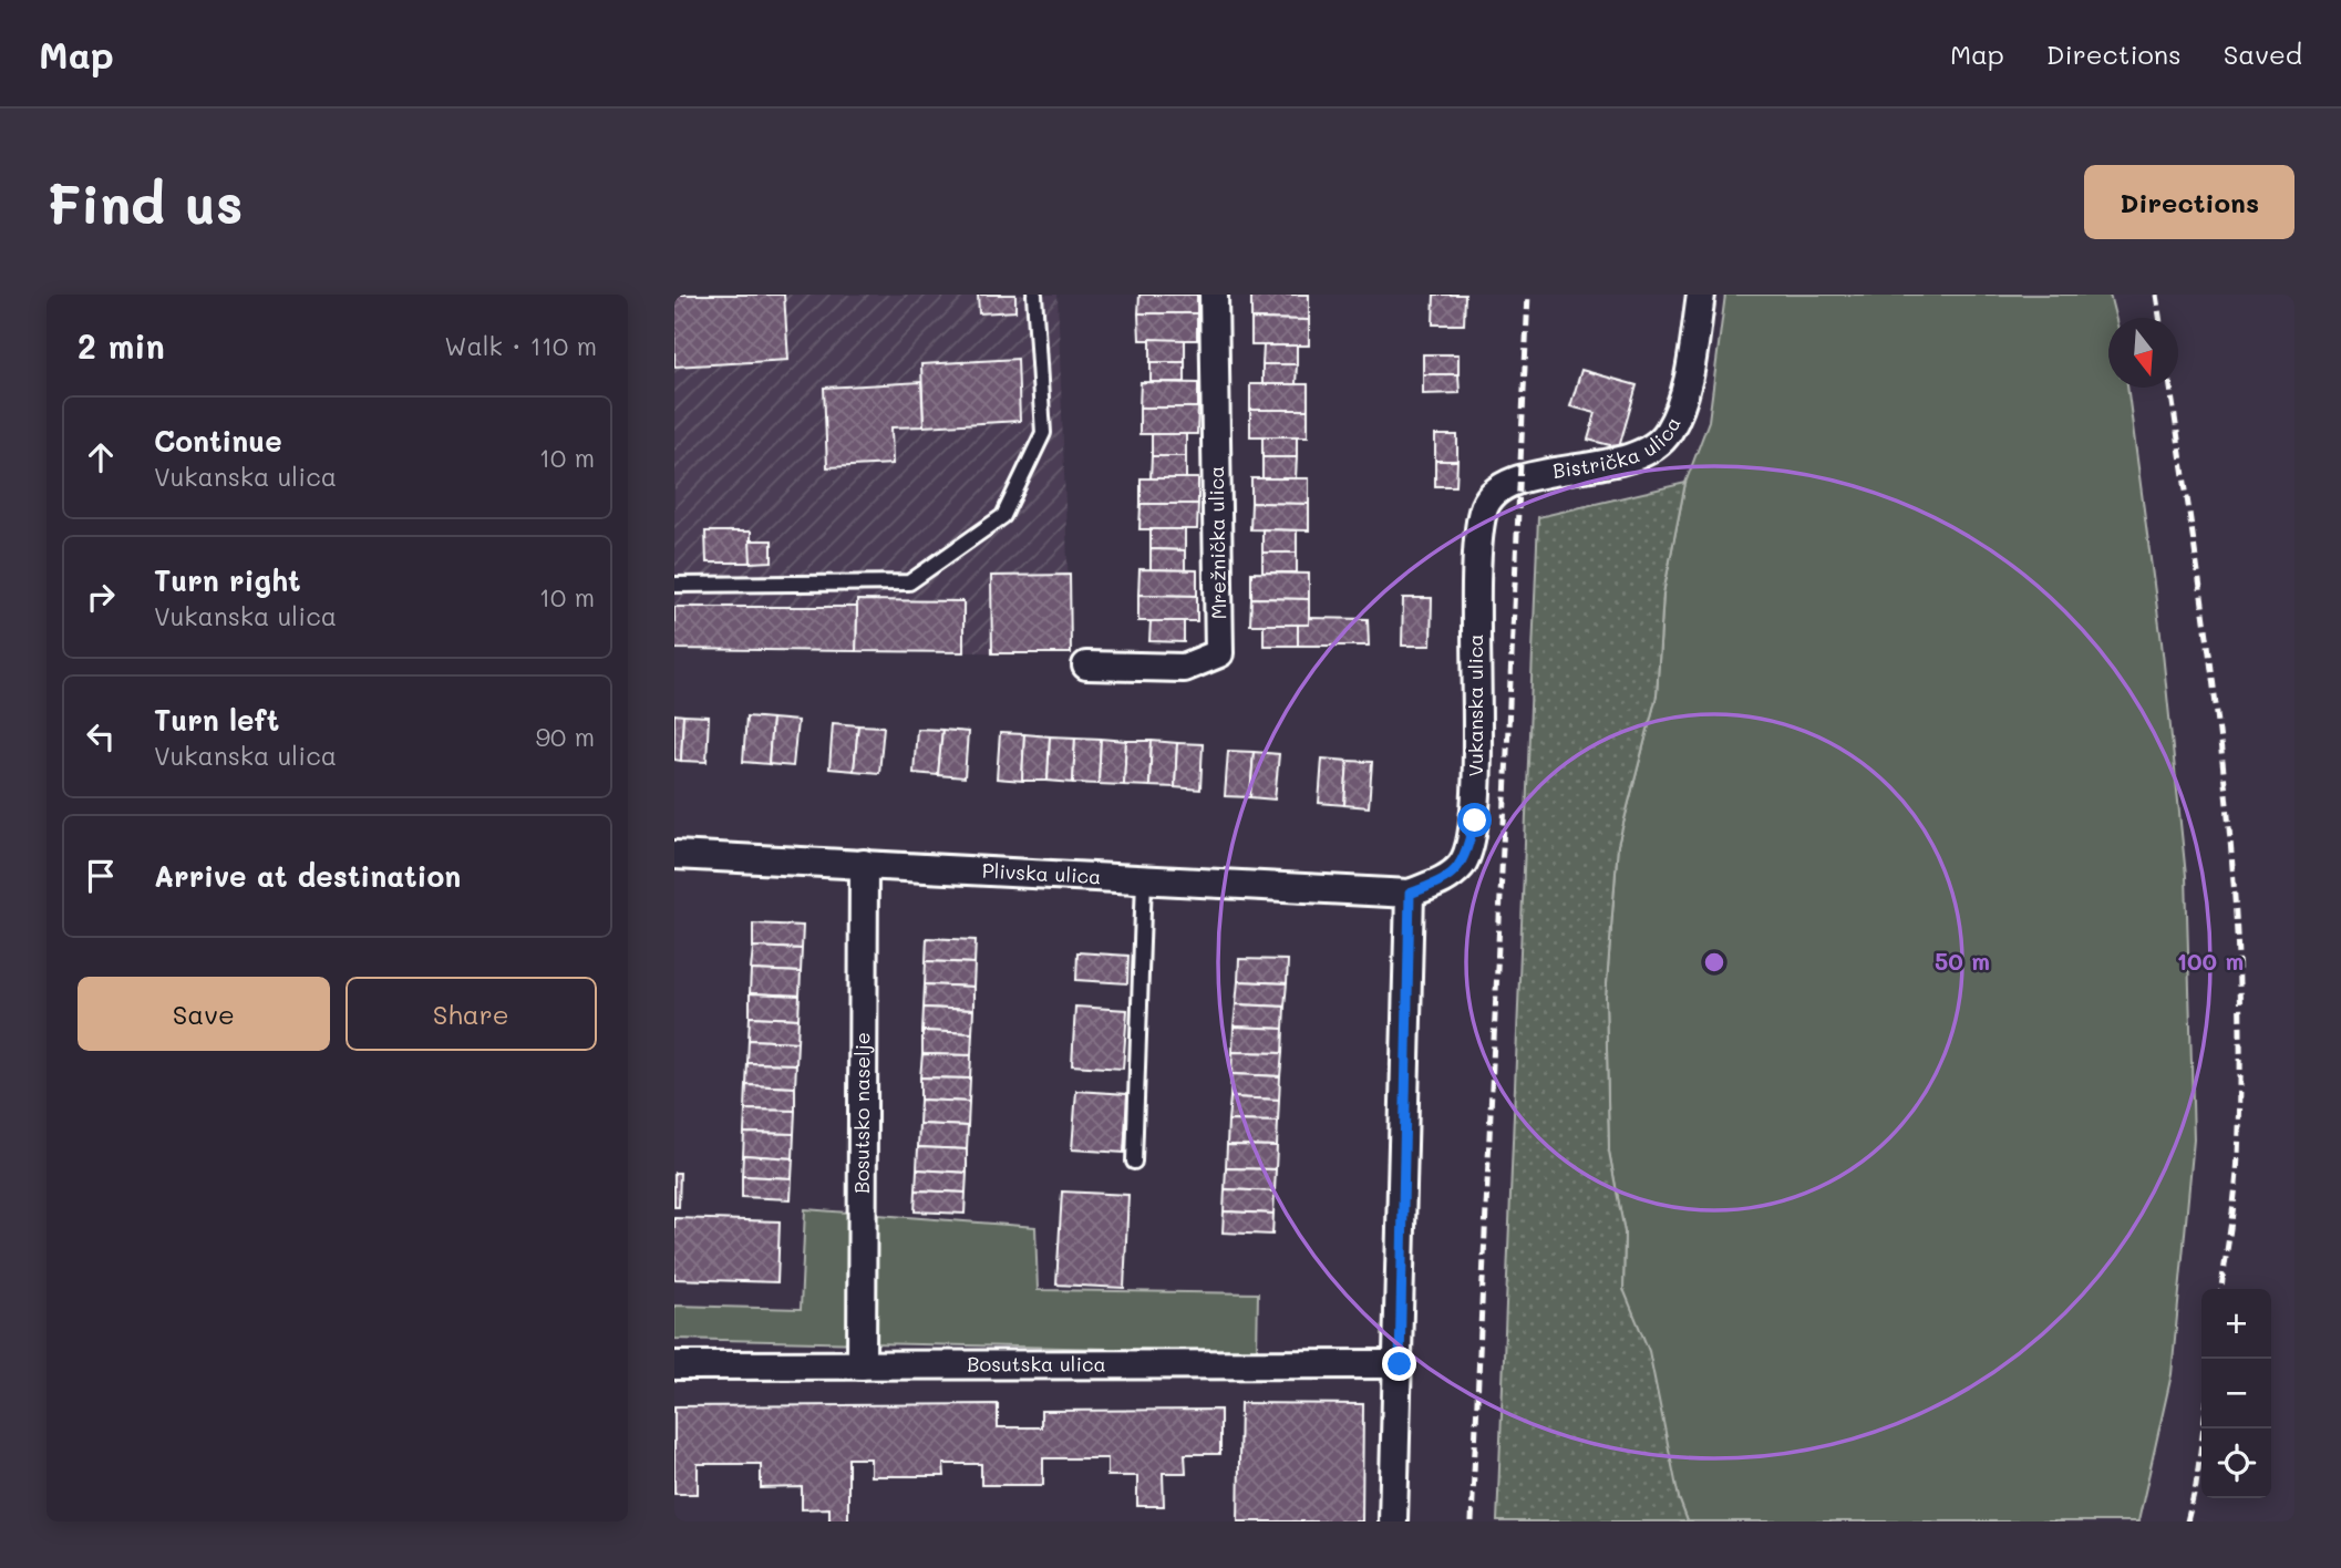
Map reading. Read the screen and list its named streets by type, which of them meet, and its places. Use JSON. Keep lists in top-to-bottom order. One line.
{"streets":{"street":["Bistrička ulica","Mrežnička ulica","Vukanska ulica","Plivska ulica","Bosutsko naselje","Bosutska ulica"]},"crossings":[["Bistrička ulica","Vukanska ulica"],["Vukanska ulica","Plivska ulica"],["Plivska ulica","Bosutsko naselje"],["Bosutsko naselje","Bosutska ulica"]],"north":"bottom","page":{"header":"Map","nav":["Map","Directions","Saved"],"buttons":["Directions",["Save","Share"]],"title":"Find us","heading":["2 min","Walk · 110 m"],"list":[["Continue","Vukanska ulica","10 m"],["Turn right","Vukanska ulica","10 m"],["Turn left","Vukanska ulica","90 m"],"Arrive at destination"],"map_buttons":["+","−"]},"rings":["50 m","100 m"]}
